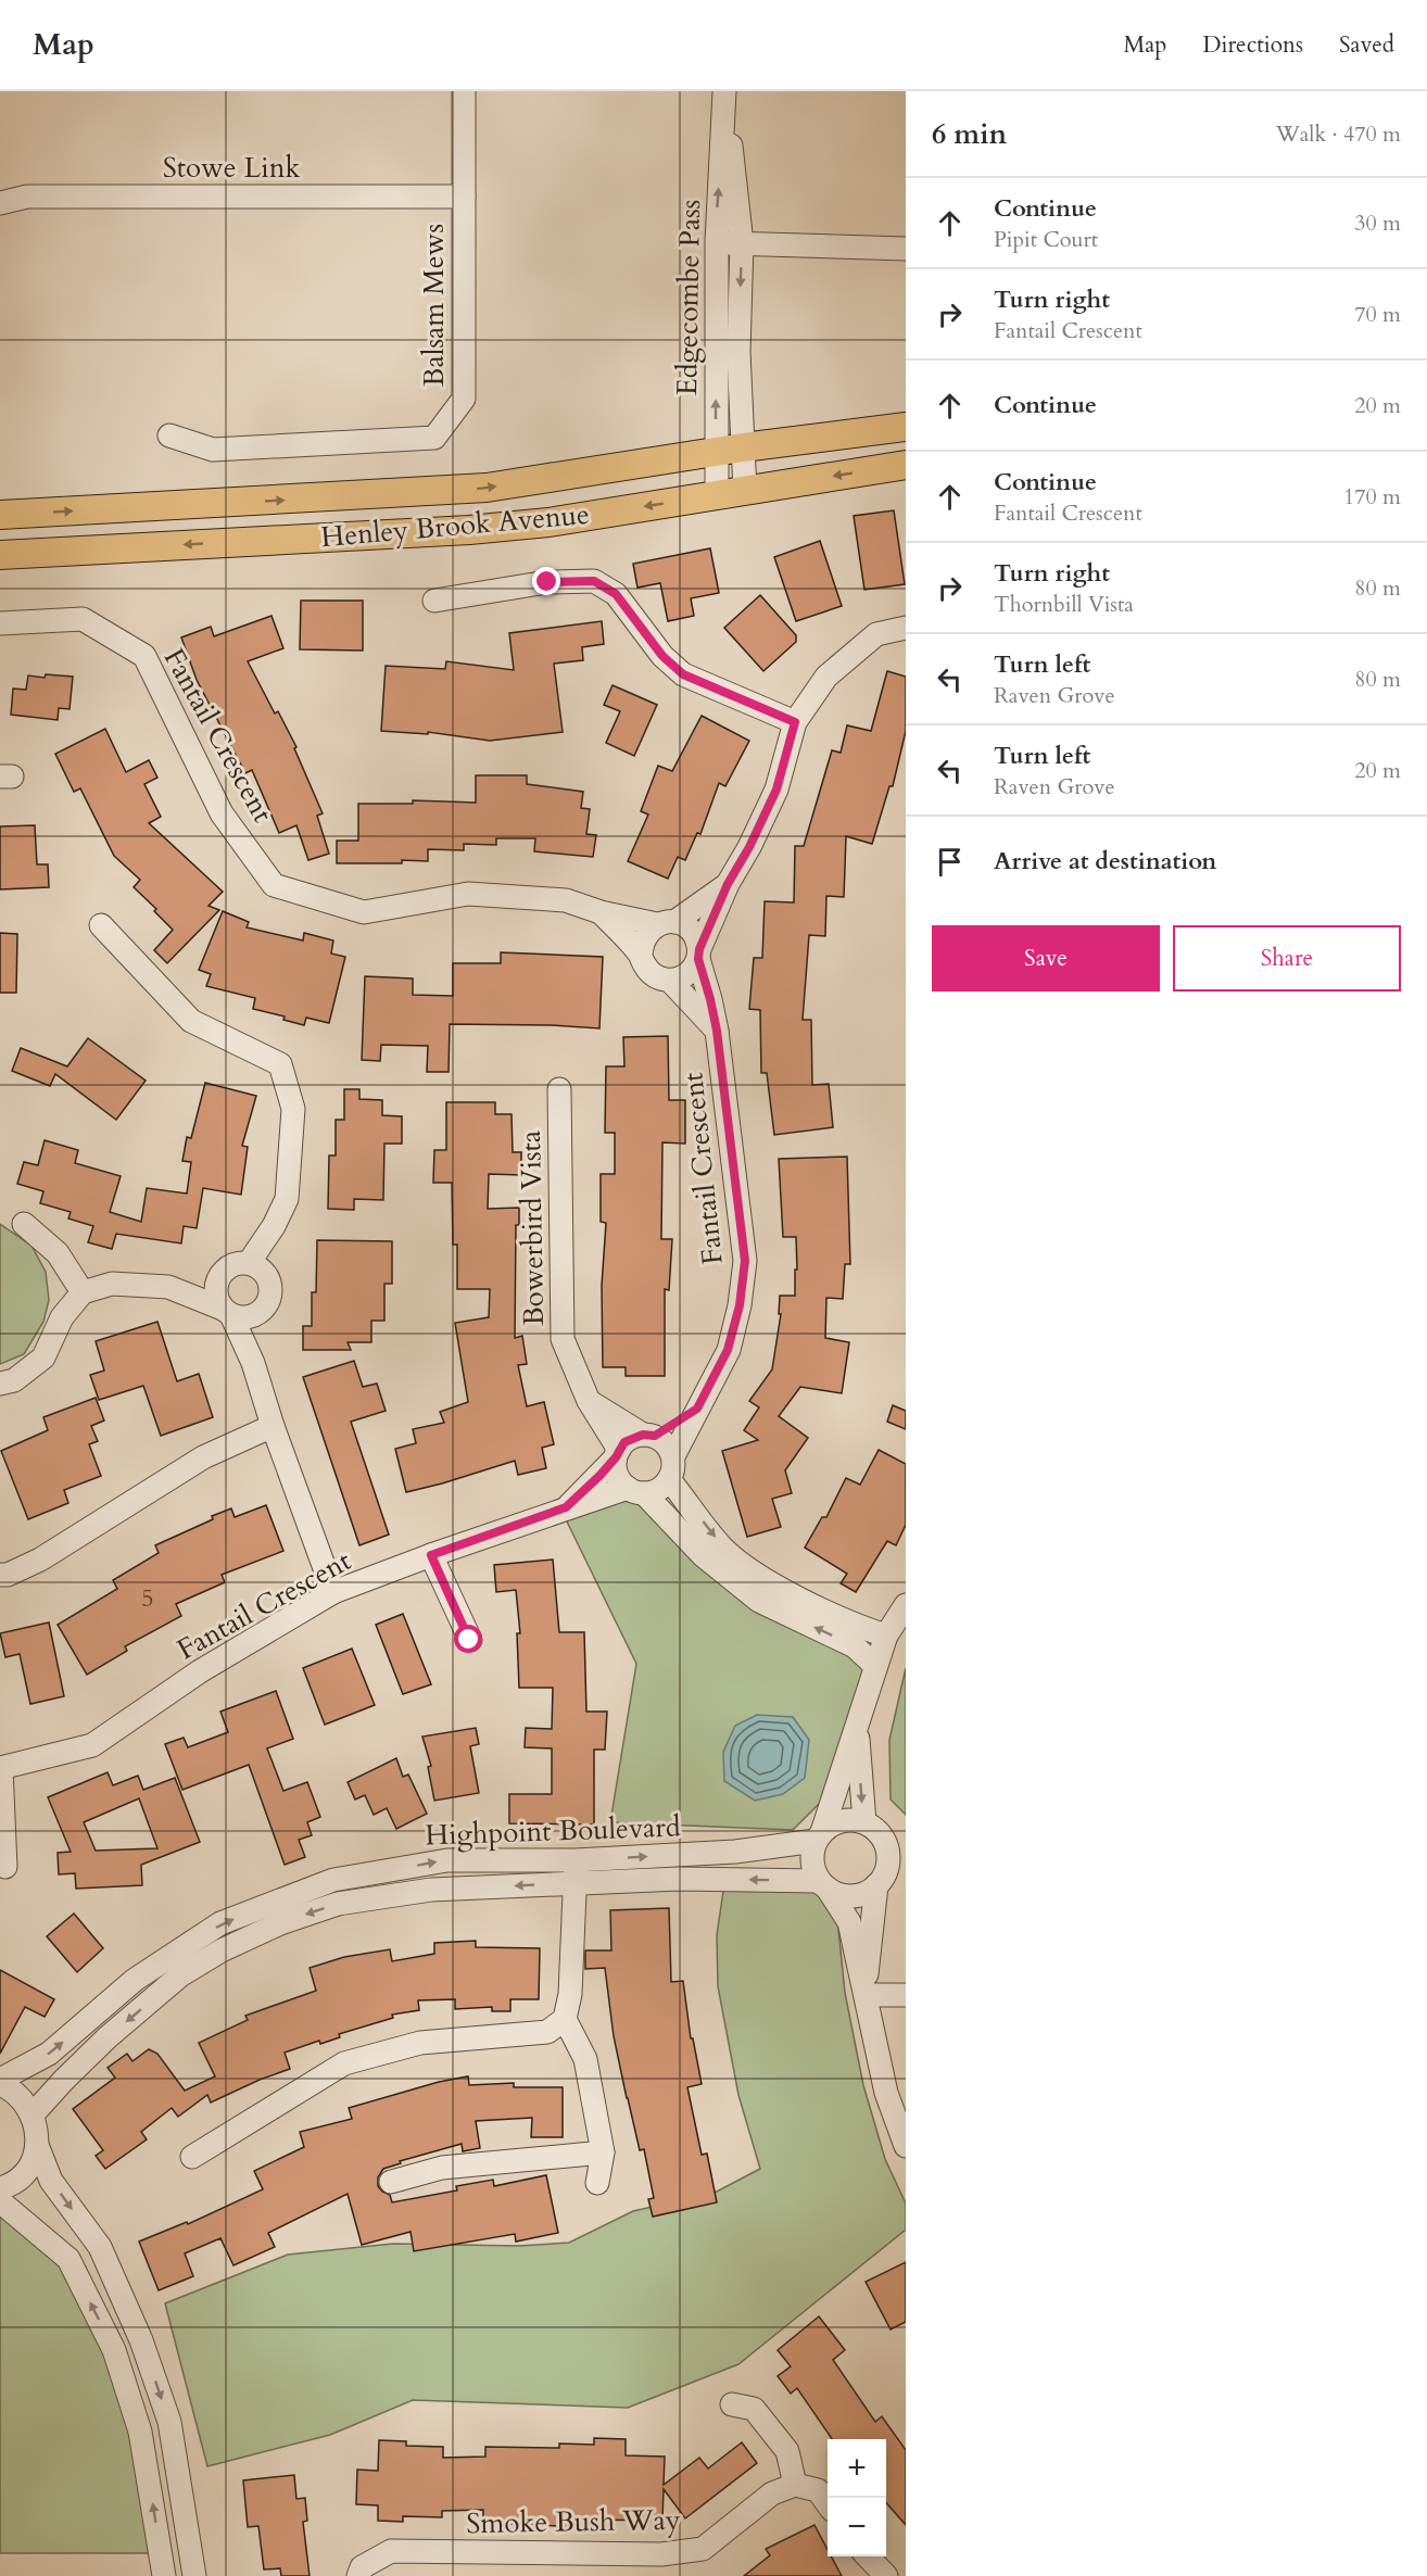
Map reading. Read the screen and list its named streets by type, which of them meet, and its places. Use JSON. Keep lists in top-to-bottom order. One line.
{"streets":{"main road":["Henley Brook Avenue"],"street":["Stowe Link","Edgecombe Pass","Balsam Mews","Fantail Crescent","Bowerbird Vista","Highpoint Boulevard","Smoke Bush Way"]},"crossings":[["Stowe Link","Balsam Mews"],["Edgecombe Pass","Henley Brook Avenue"],["Fantail Crescent","Bowerbird Vista"]],"house_numbers":["5"],"page":{"header":"Map","nav":["Map","Directions","Saved"],"heading":["6 min","Walk · 470 m"],"list":[["Continue","Pipit Court","30 m"],["Turn right","Fantail Crescent","70 m"],["Continue","20 m"],["Continue","Fantail Crescent","170 m"],["Turn right","Thornbill Vista","80 m"],["Turn left","Raven Grove","80 m"],["Turn left","Raven Grove","20 m"],"Arrive at destination"],"buttons":["Save","Share"],"map_buttons":["+","−"]}}
